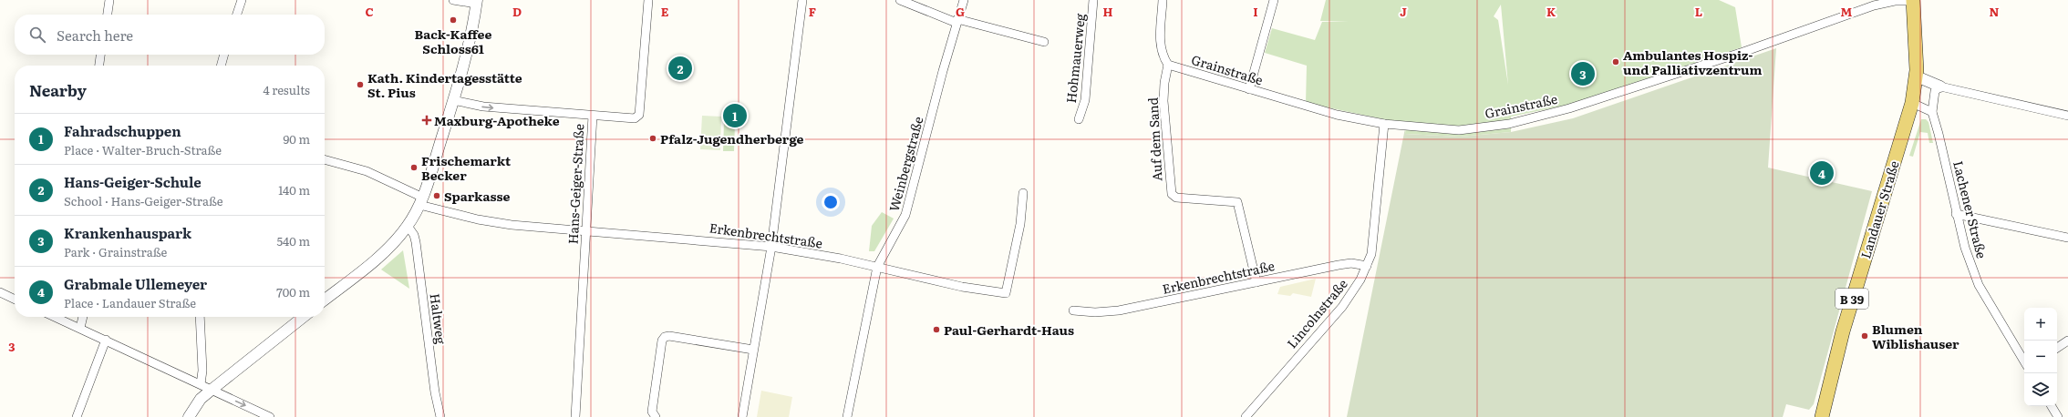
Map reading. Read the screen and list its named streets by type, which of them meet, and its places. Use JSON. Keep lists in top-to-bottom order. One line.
{"streets":{"main road":["Landauer Straße","B 39"],"street":["Hohmauerweg","Grainstraße","Auf dem Sand","Weinbergstraße","Hans-Geiger-Straße","Lachener Straße","Erkenbrechtstraße","Lincolnstraße","Haltweg"]},"crossings":[["Grainstraße","Auf dem Sand"],["Grainstraße","Landauer Straße"],["Grainstraße","Lincolnstraße"],["Auf dem Sand","Erkenbrechtstraße"],["Weinbergstraße","Erkenbrechtstraße"],["Hans-Geiger-Straße","Erkenbrechtstraße"],["Erkenbrechtstraße","Lincolnstraße"]],"places":{"other":["Back-Kaffee Schloss61","Ambulantes Hospiz- und Palliativzentrum","Kath. Kindertagesstätte St. Pius","Pfalz-Jugendherberge","Frischemarkt Becker","Sparkasse","Paul-Gerhardt-Haus","Blumen Wiblishauser"],"health":["Maxburg-Apotheke"]},"page":{"search":"Search here","pins":["2","3","1","4"],"heading":["Nearby","4 results"],"list":[{"mark":"1","name":"Fahradschuppen","note":"Place · Walter-Bruch-Straße","value":"90 m"},{"mark":"2","name":"Hans-Geiger-Schule","note":"School · Hans-Geiger-Straße","value":"140 m"},{"mark":"3","name":"Krankenhauspark","note":"Park · Grainstraße","value":"540 m"},{"mark":"4","name":"Grabmale Ullemeyer","note":"Place · Landauer Straße","value":"700 m"}],"map_buttons":["+","−"]},"grid":{"columns":["C","D","E","F","G","H","I","J","K","L","M","N"],"rows":["3"]}}
